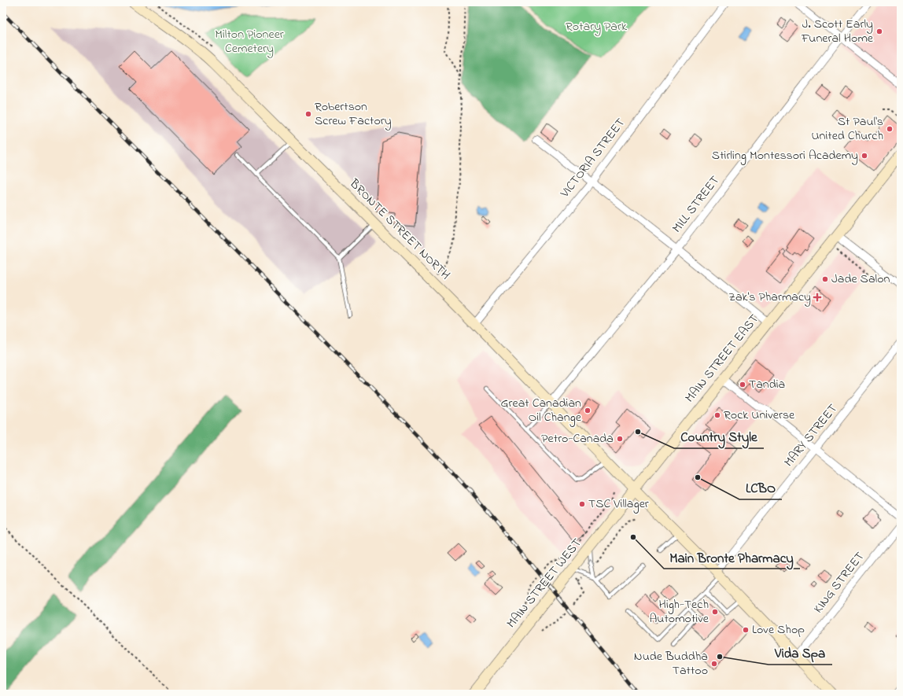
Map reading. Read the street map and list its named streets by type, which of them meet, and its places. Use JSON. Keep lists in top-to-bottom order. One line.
{"streets":{"main road":["BRONTE STREET NORTH","MAIN STREET EAST","MAIN STREET WEST"],"street":["VICTORIA STREET","MILL STREET","MARY STREET","KING STREET"]},"crossings":[["VICTORIA STREET","BRONTE STREET NORTH"],["MILL STREET","BRONTE STREET NORTH"],["BRONTE STREET NORTH","MAIN STREET EAST"],["BRONTE STREET NORTH","MARY STREET"],["BRONTE STREET NORTH","KING STREET"],["BRONTE STREET NORTH","MAIN STREET WEST"],["MAIN STREET EAST","MAIN STREET WEST"]],"parks":["Rotary Park","Milton Pioneer Cemetery"],"places":{"other":["J. Scott Early Funeral Home","Robertson Screw Factory","St Paul's United Church","Stirling Montessori Academy","Jade Salon","Tandia","Great Canadian Oil Change","Rock Universe","Country Style","Petro-Canada","LCBO","TSC Villager","Main Bronte Pharmacy","High-Tech Automotive","Love Shop","Vida Spa","Nude Buddha Tattoo"],"health":["Zak's Pharmacy"]}}
